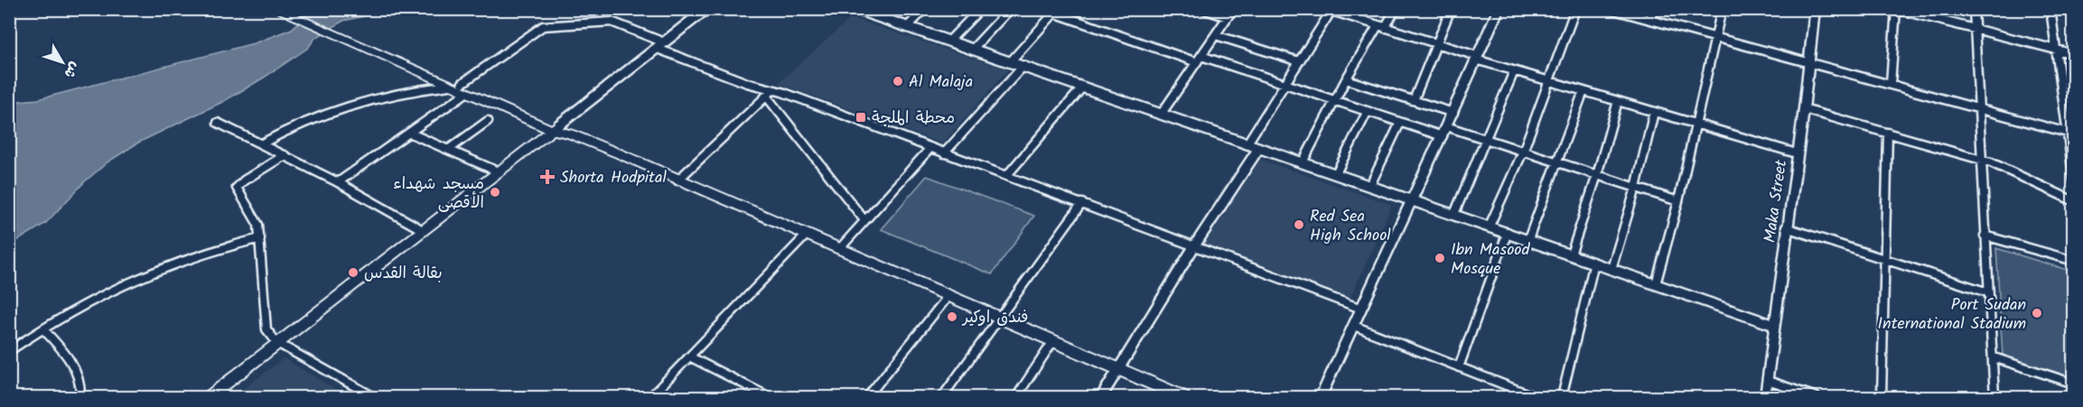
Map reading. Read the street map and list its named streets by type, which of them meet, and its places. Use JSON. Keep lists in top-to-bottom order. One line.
{"streets":{"street":["Maka Street"]},"places":{"other":["Al Malaja","مسجد شهداء الأقصى","Red Sea High School","Ibn Masood Mosque","بقالة القدس","Port Sudan International Stadium","فندق اوكير"],"transit":["محطة الملجة"],"health":["Shorta Hodpital"]},"north":"bottom right"}
